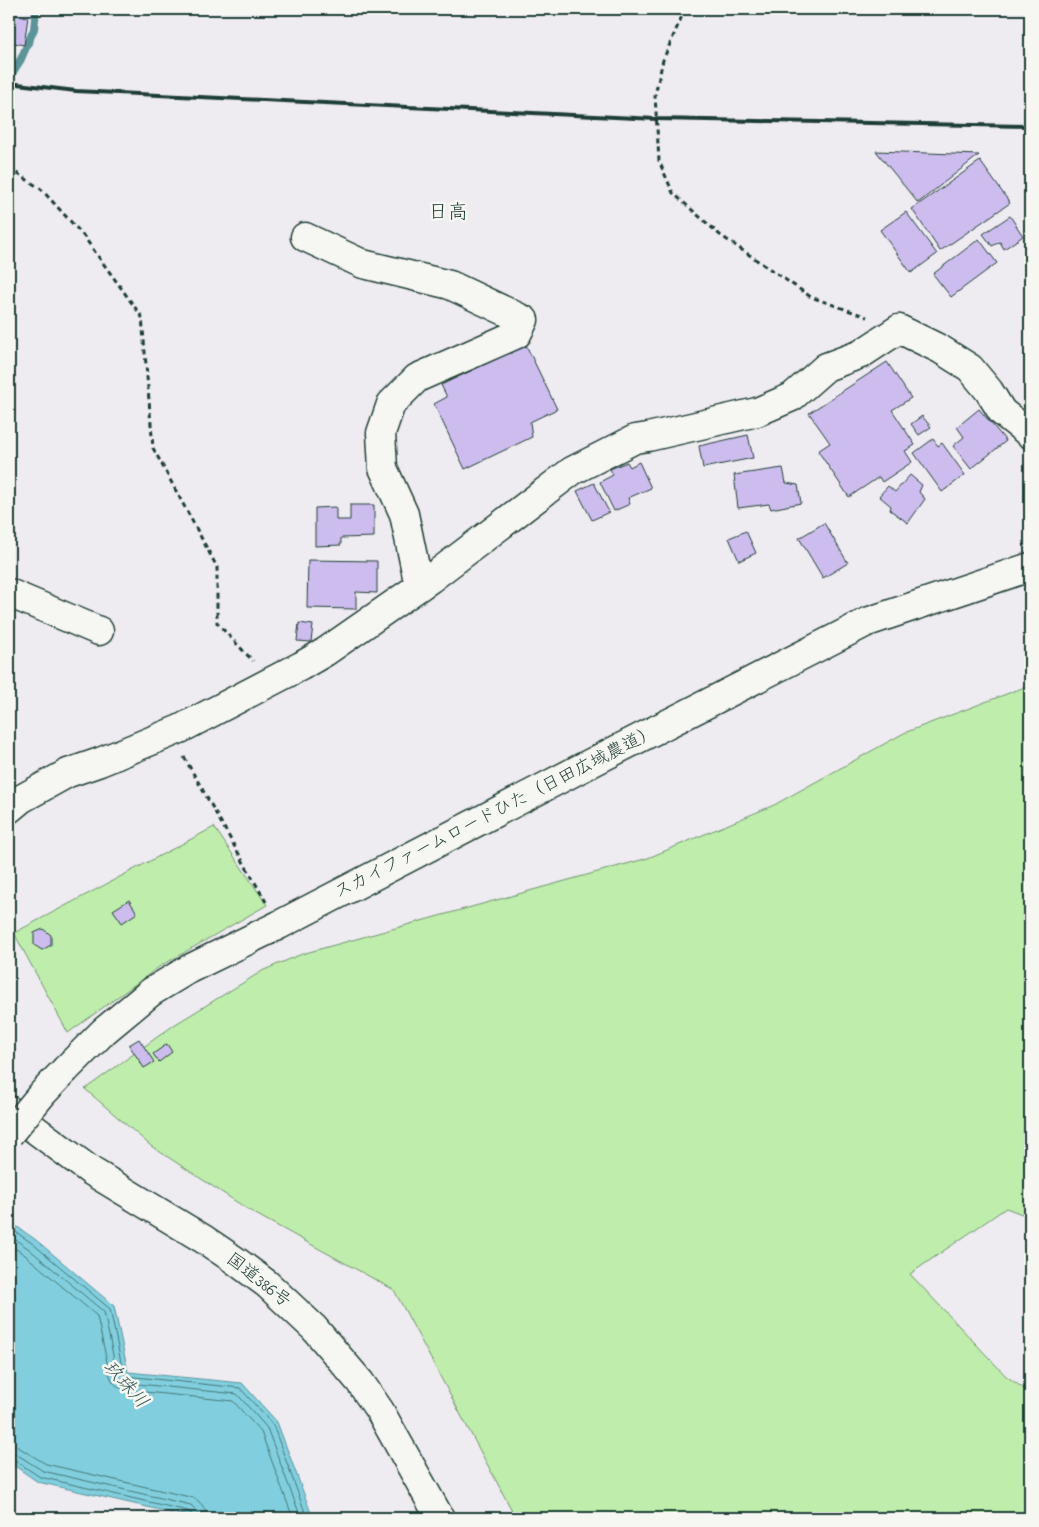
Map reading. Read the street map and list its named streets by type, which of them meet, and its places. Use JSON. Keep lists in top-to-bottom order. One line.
{"streets":{"main road":["スカイファームロードひた（日田広域農道）","国道386号"]},"districts":["日高"],"water":["玖珠川"]}
